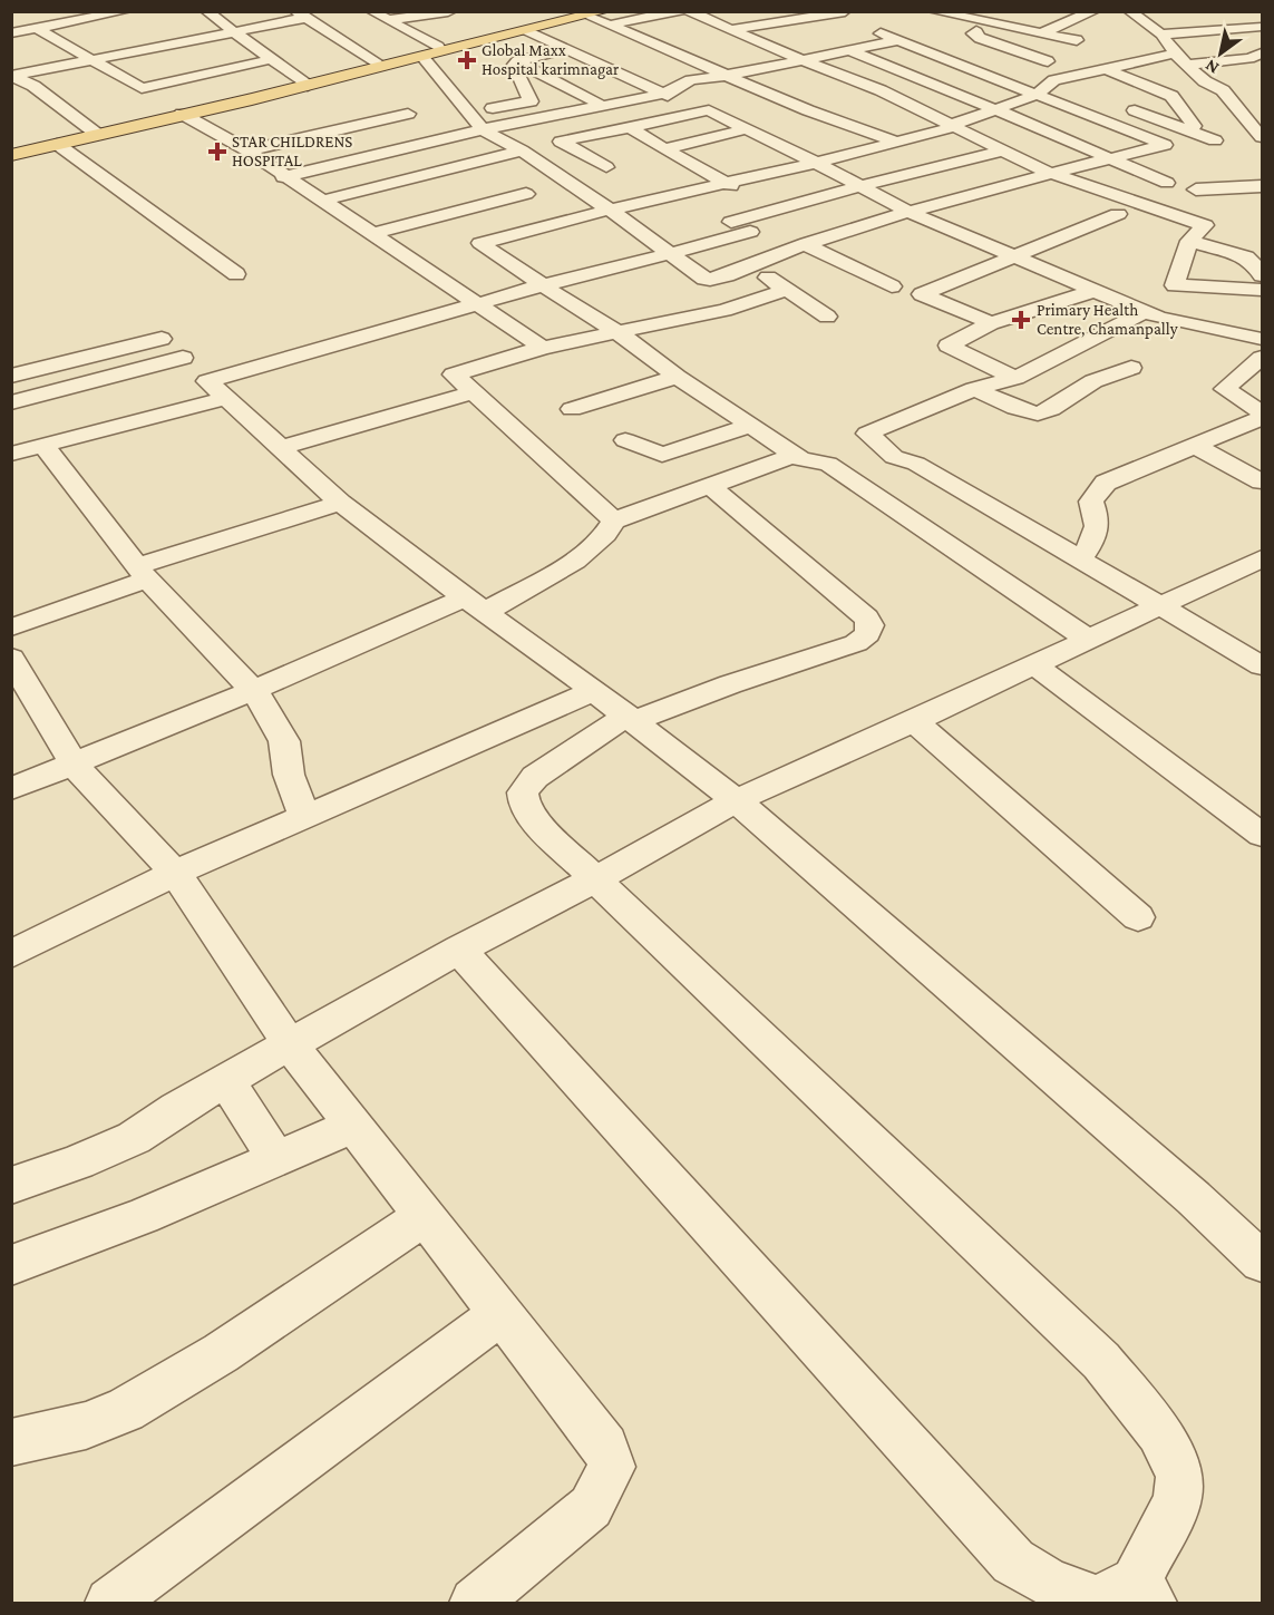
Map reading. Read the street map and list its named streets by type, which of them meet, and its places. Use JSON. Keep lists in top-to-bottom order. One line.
{"places":{"health":["Global Maxx Hospital karimnagar","STAR CHILDRENS HOSPITAL","Primary Health Centre, Chamanpally"]},"north":"bottom left"}
